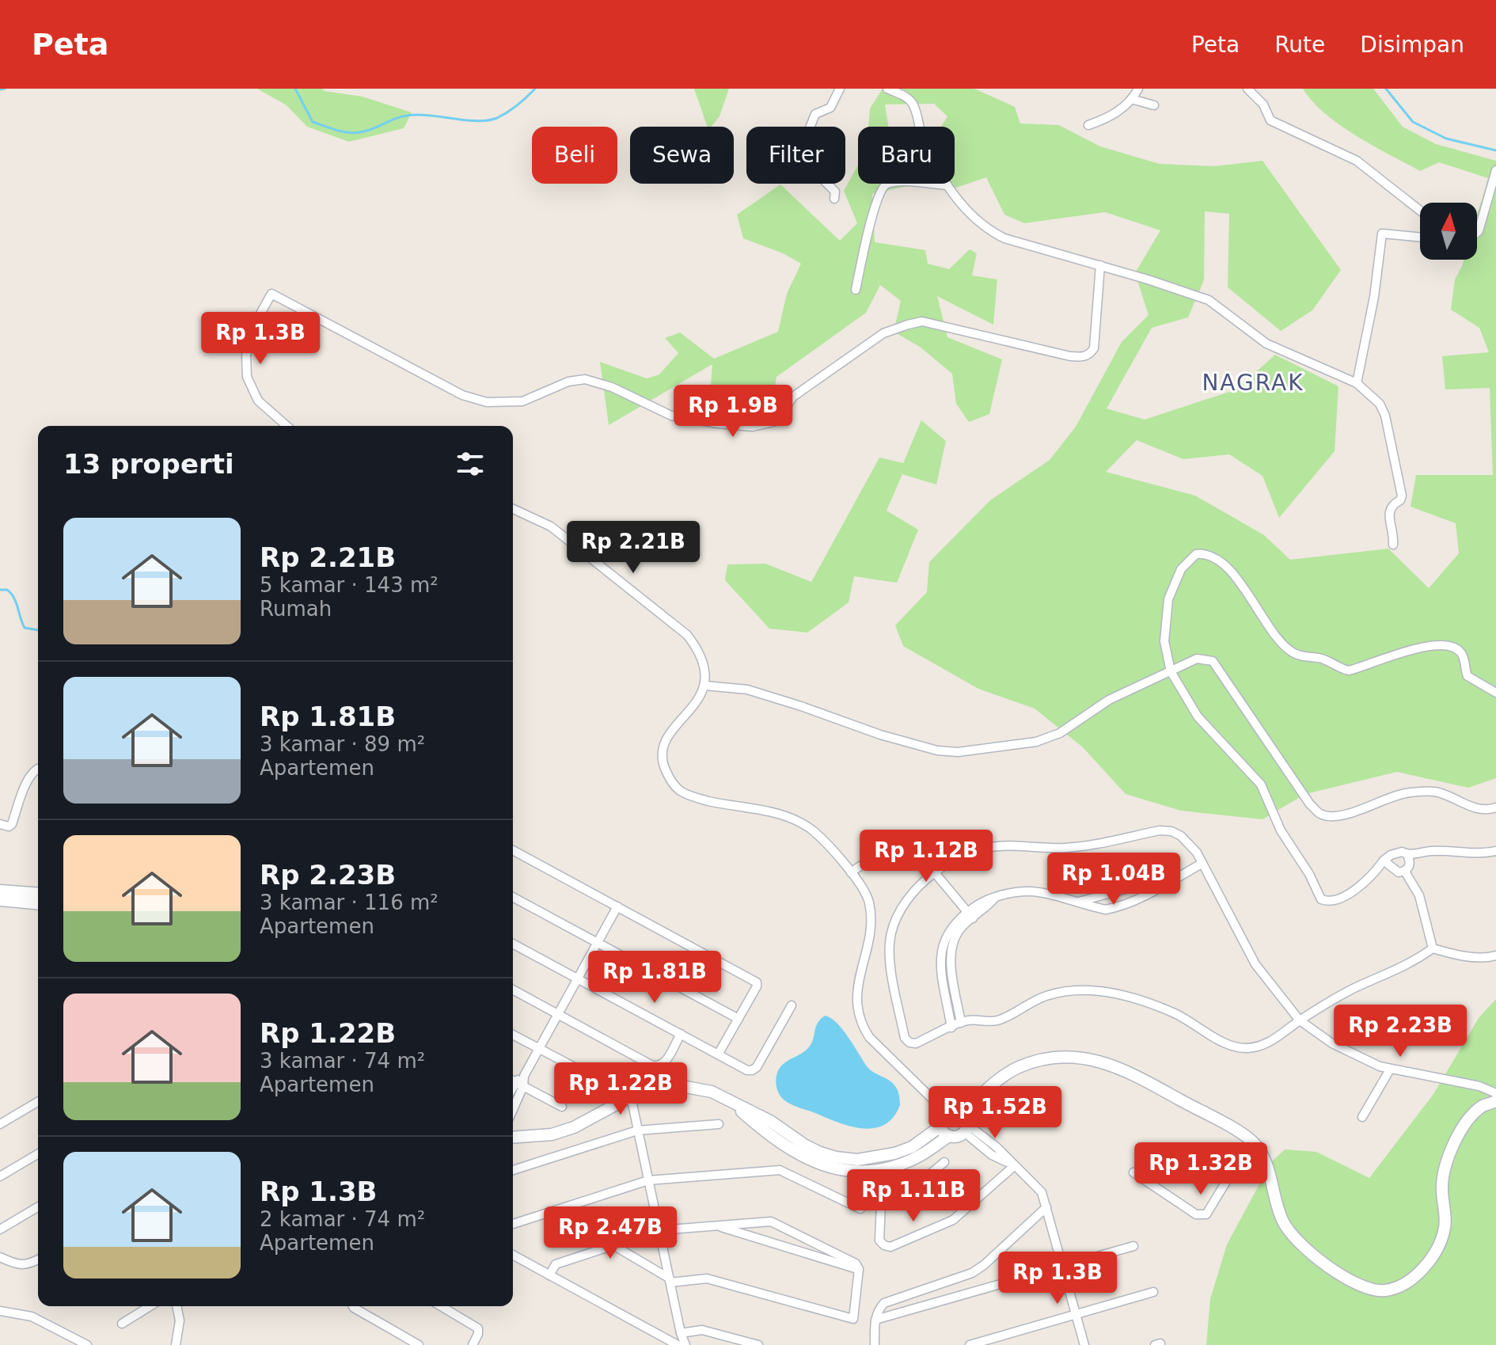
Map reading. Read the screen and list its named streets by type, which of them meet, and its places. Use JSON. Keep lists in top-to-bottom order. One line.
{"districts":["NAGRAK"],"north":"top","page":{"header":"Peta","nav":["Peta","Rute","Disimpan"],"chip":["Beli","Sewa","Filter","Baru"],"price":["Rp 1.3B","Rp 1.9B","Rp 2.21B","Rp 1.12B","Rp 1.04B","Rp 1.81B","Rp 2.23B","Rp 1.22B","Rp 1.52B","Rp 1.32B","Rp 1.11B","Rp 2.47B","Rp 1.3B"],"heading":"13 properti","list":[{"name":"Rp 2.21B","note":"5 kamar · 143 m² · Rumah"},{"name":"Rp 1.81B","note":"3 kamar · 89 m² · Apartemen"},{"name":"Rp 2.23B","note":"3 kamar · 116 m² · Apartemen"},{"name":"Rp 1.22B","note":"3 kamar · 74 m² · Apartemen"},{"name":"Rp 1.3B","note":"2 kamar · 74 m² · Apartemen"}]}}
